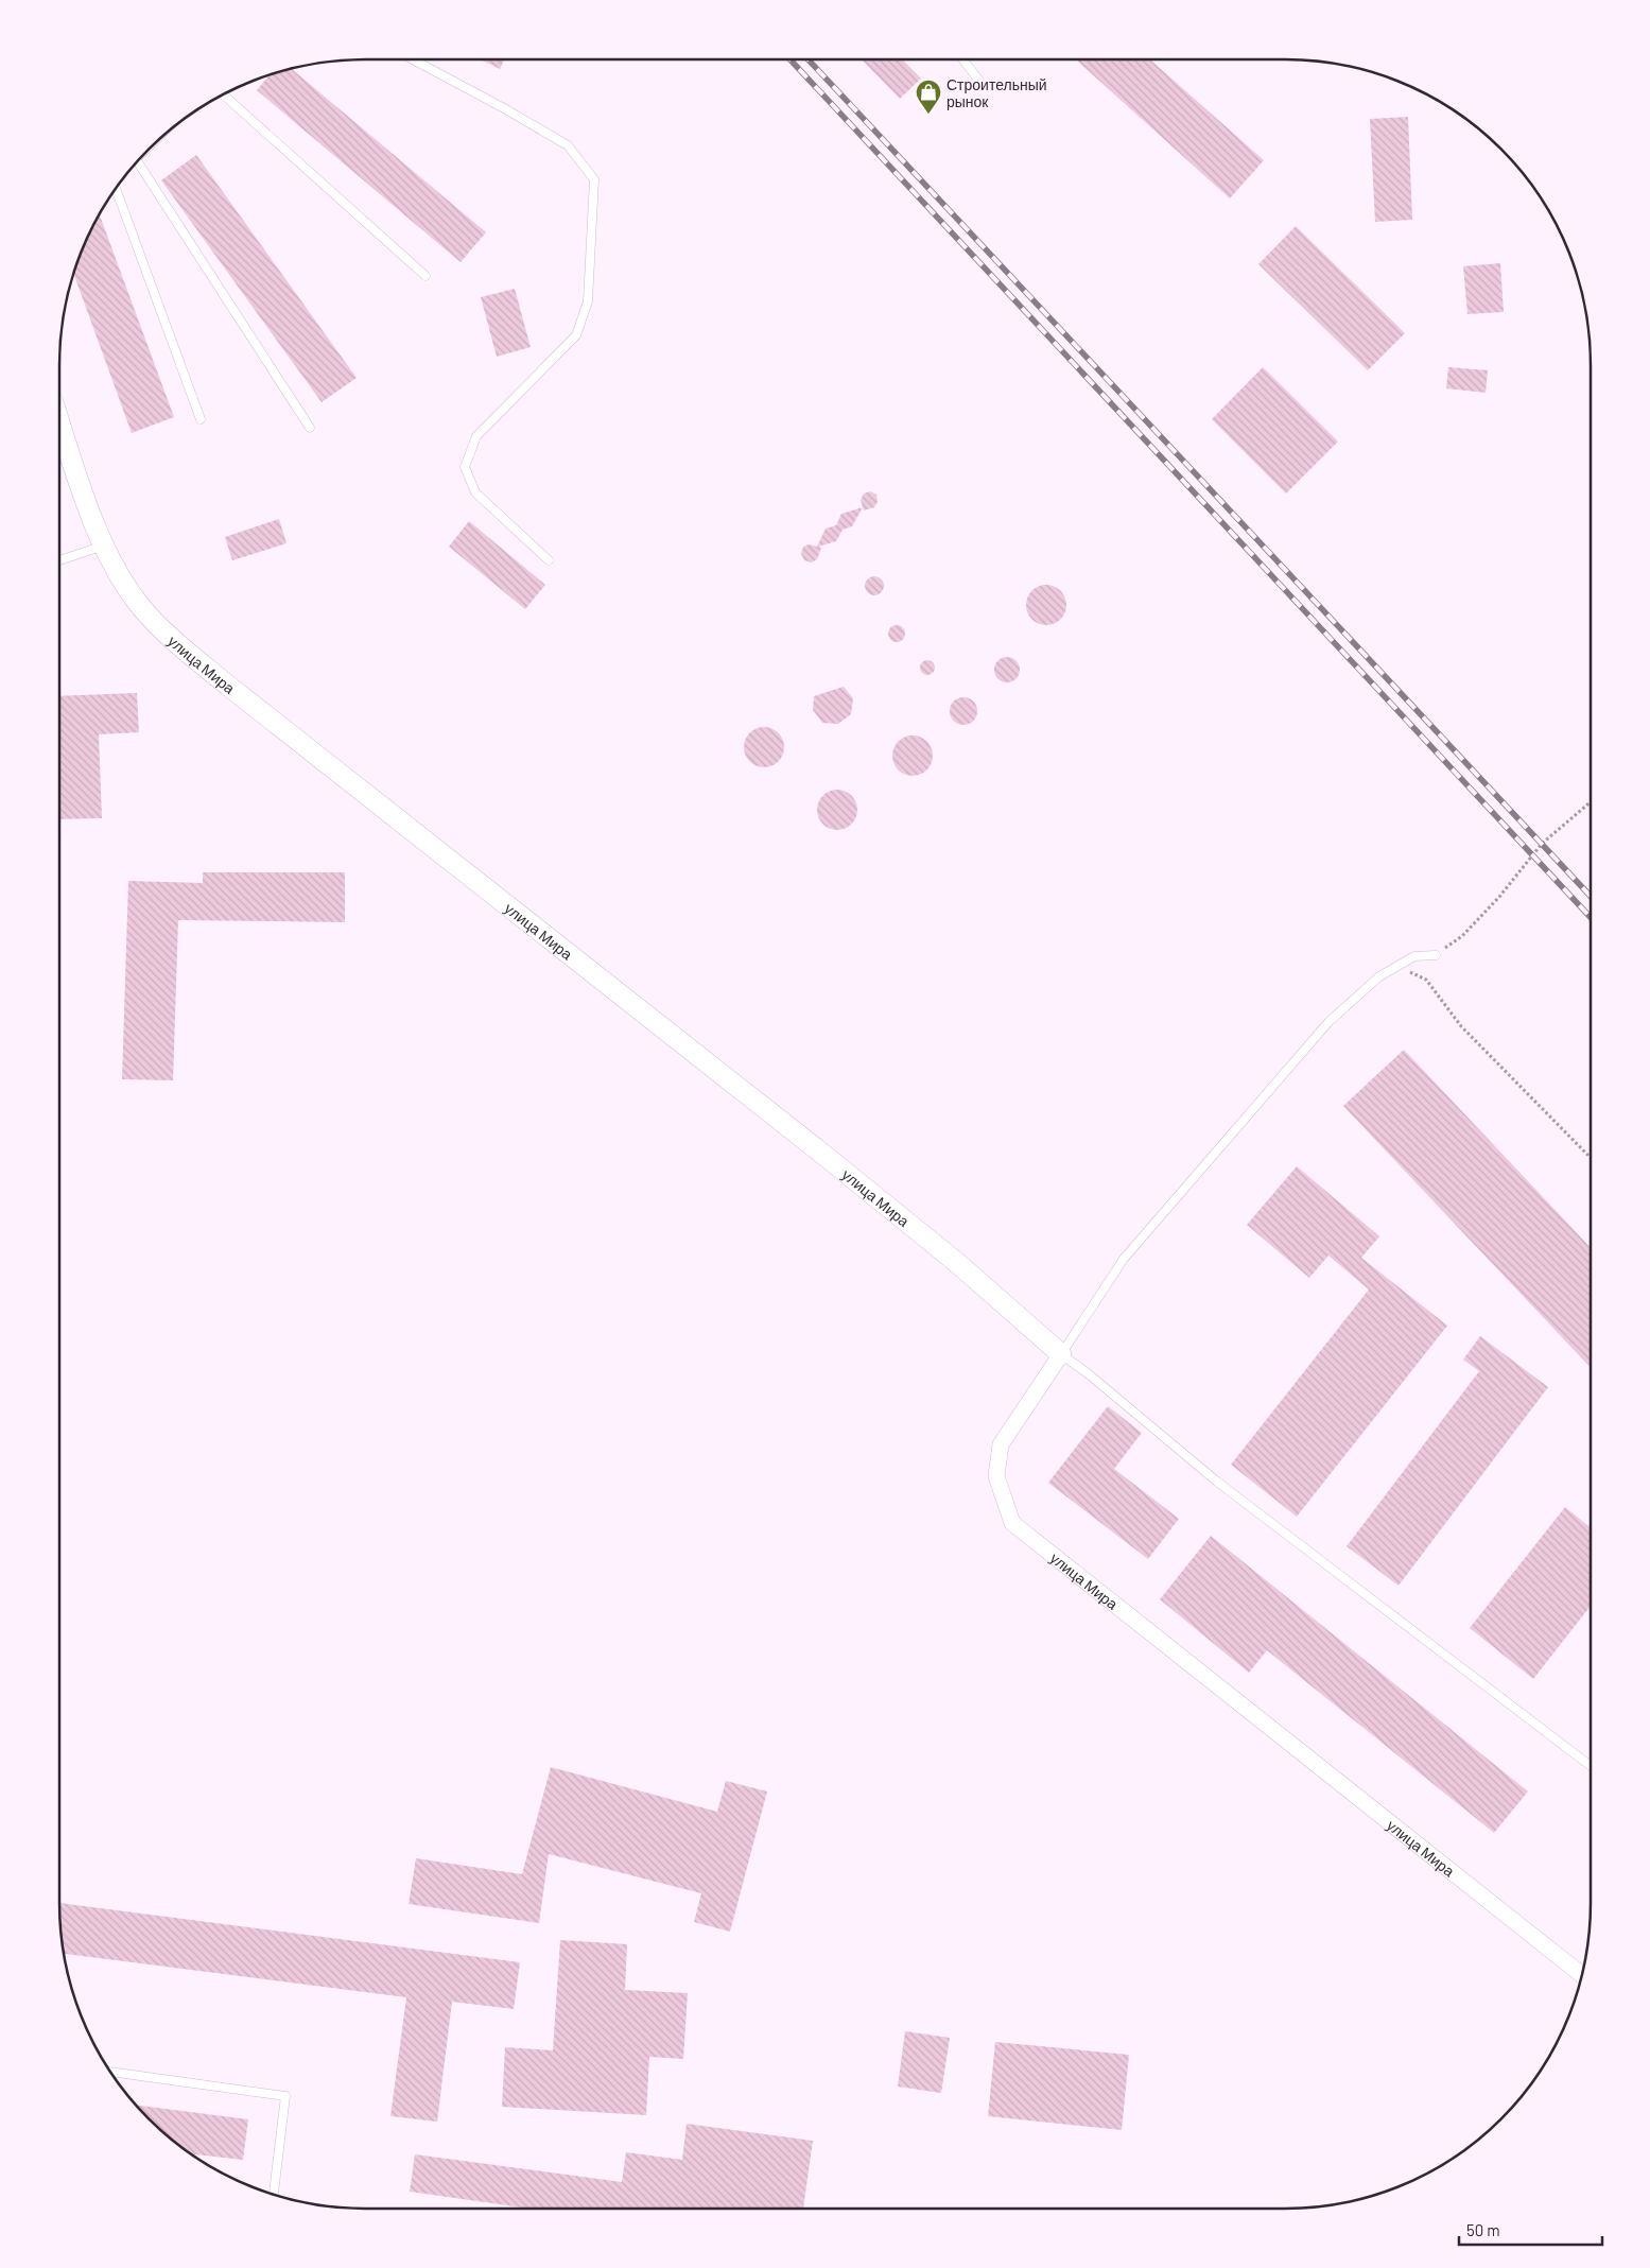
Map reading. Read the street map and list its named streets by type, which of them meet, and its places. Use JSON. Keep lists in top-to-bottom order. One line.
{"streets":{"street":["улица Мира"]},"places":{"shop":["Строительный рынок"]},"scale_bar":"50 m"}
